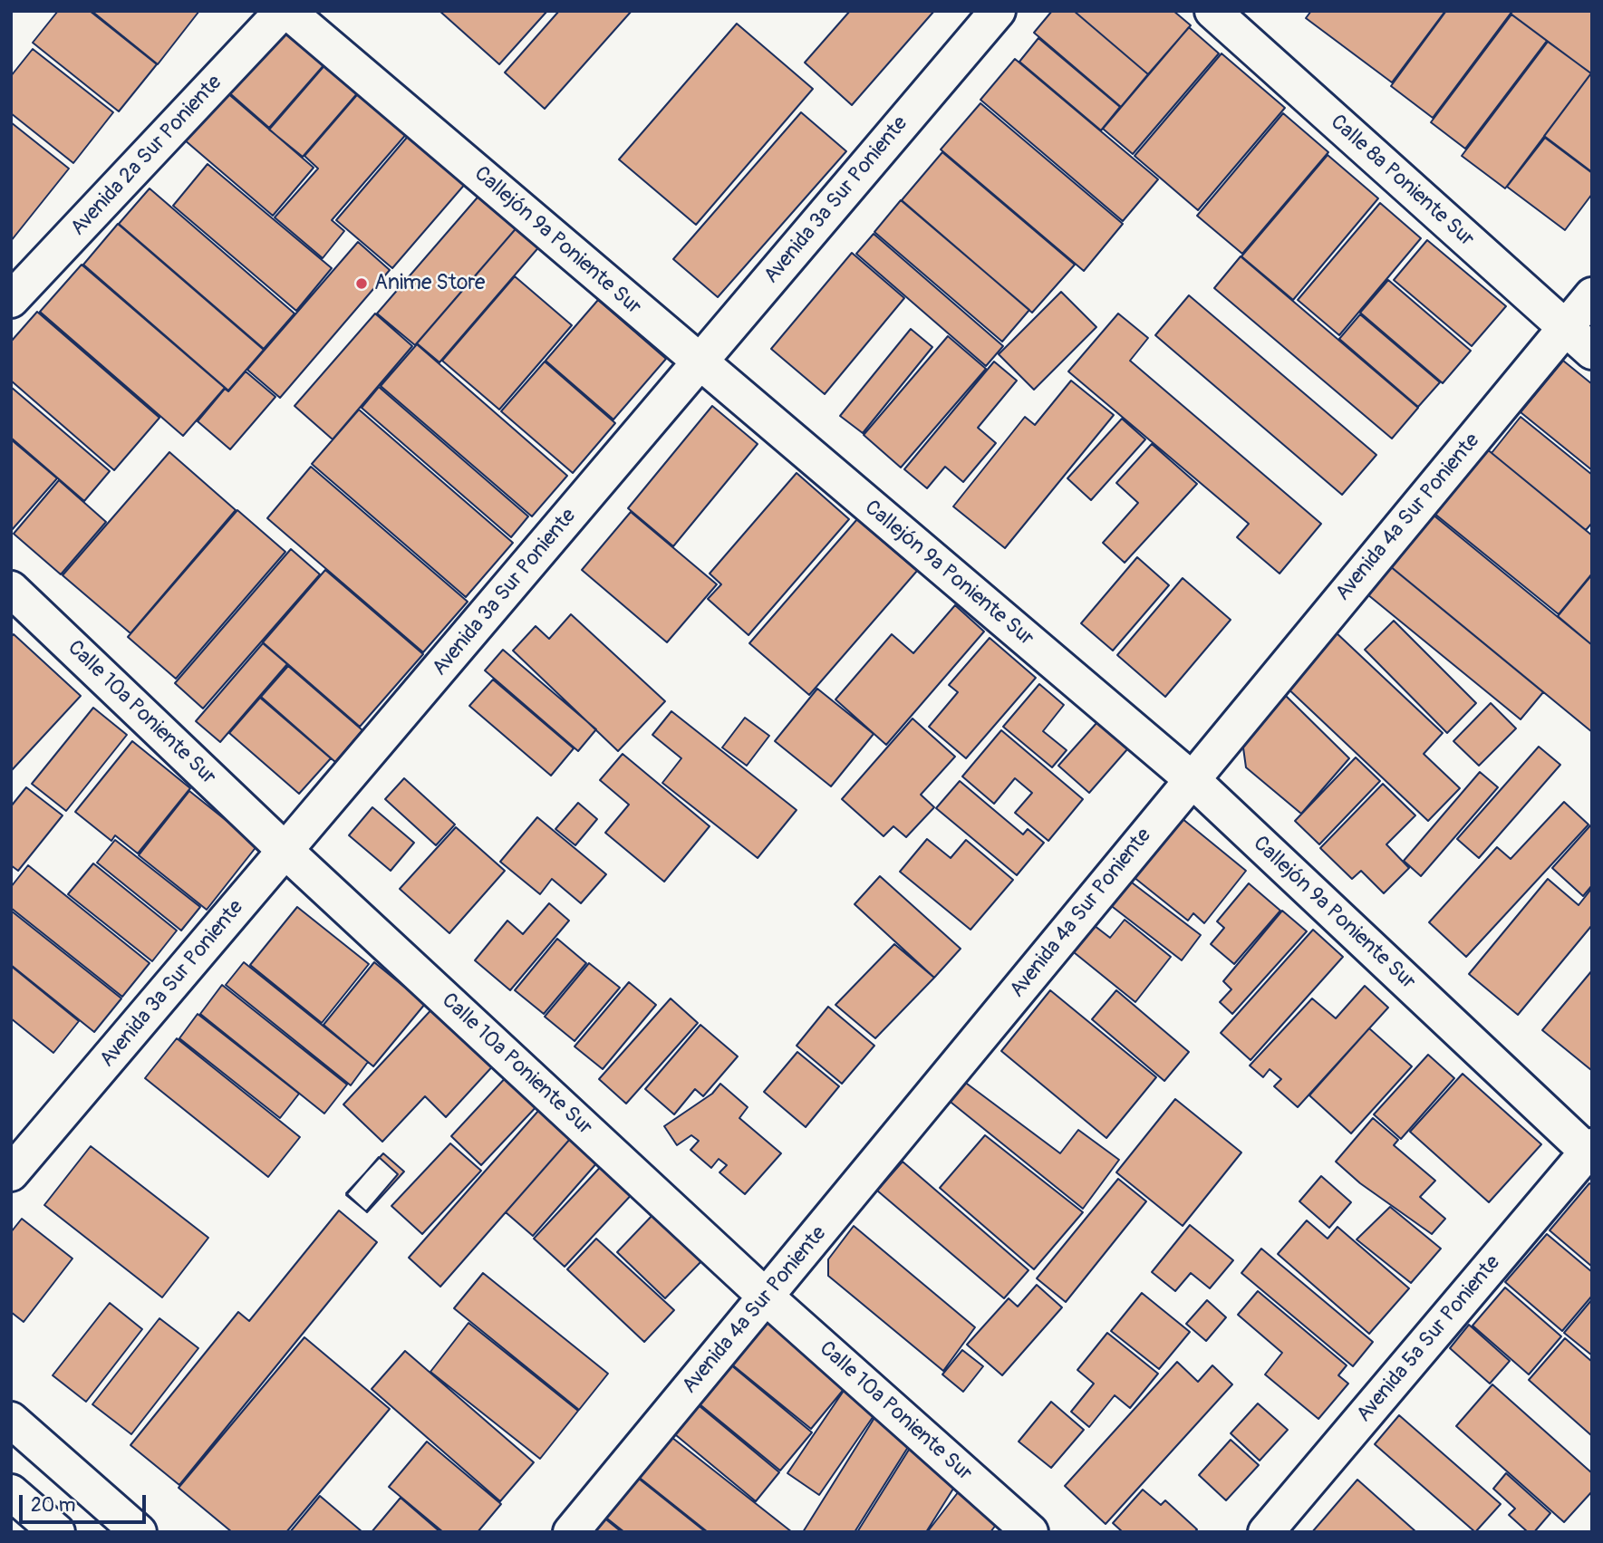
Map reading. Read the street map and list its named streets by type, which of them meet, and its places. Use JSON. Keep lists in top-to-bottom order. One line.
{"streets":{"street":["Avenida 2a Sur Poniente","Calle 8a Poniente Sur","Avenida 3a Sur Poniente","Callejón 9a Poniente Sur","Avenida 4a Sur Poniente","Calle 10a Poniente Sur","Avenida 5a Sur Poniente"]},"crossings":[["Avenida 2a Sur Poniente","Callejón 9a Poniente Sur"],["Calle 8a Poniente Sur","Avenida 4a Sur Poniente"],["Avenida 3a Sur Poniente","Callejón 9a Poniente Sur"],["Avenida 3a Sur Poniente","Calle 10a Poniente Sur"],["Callejón 9a Poniente Sur","Avenida 4a Sur Poniente"],["Callejón 9a Poniente Sur","Avenida 5a Sur Poniente"],["Avenida 4a Sur Poniente","Calle 10a Poniente Sur"]],"places":["Anime Store"],"scale_bar":"20 m"}
